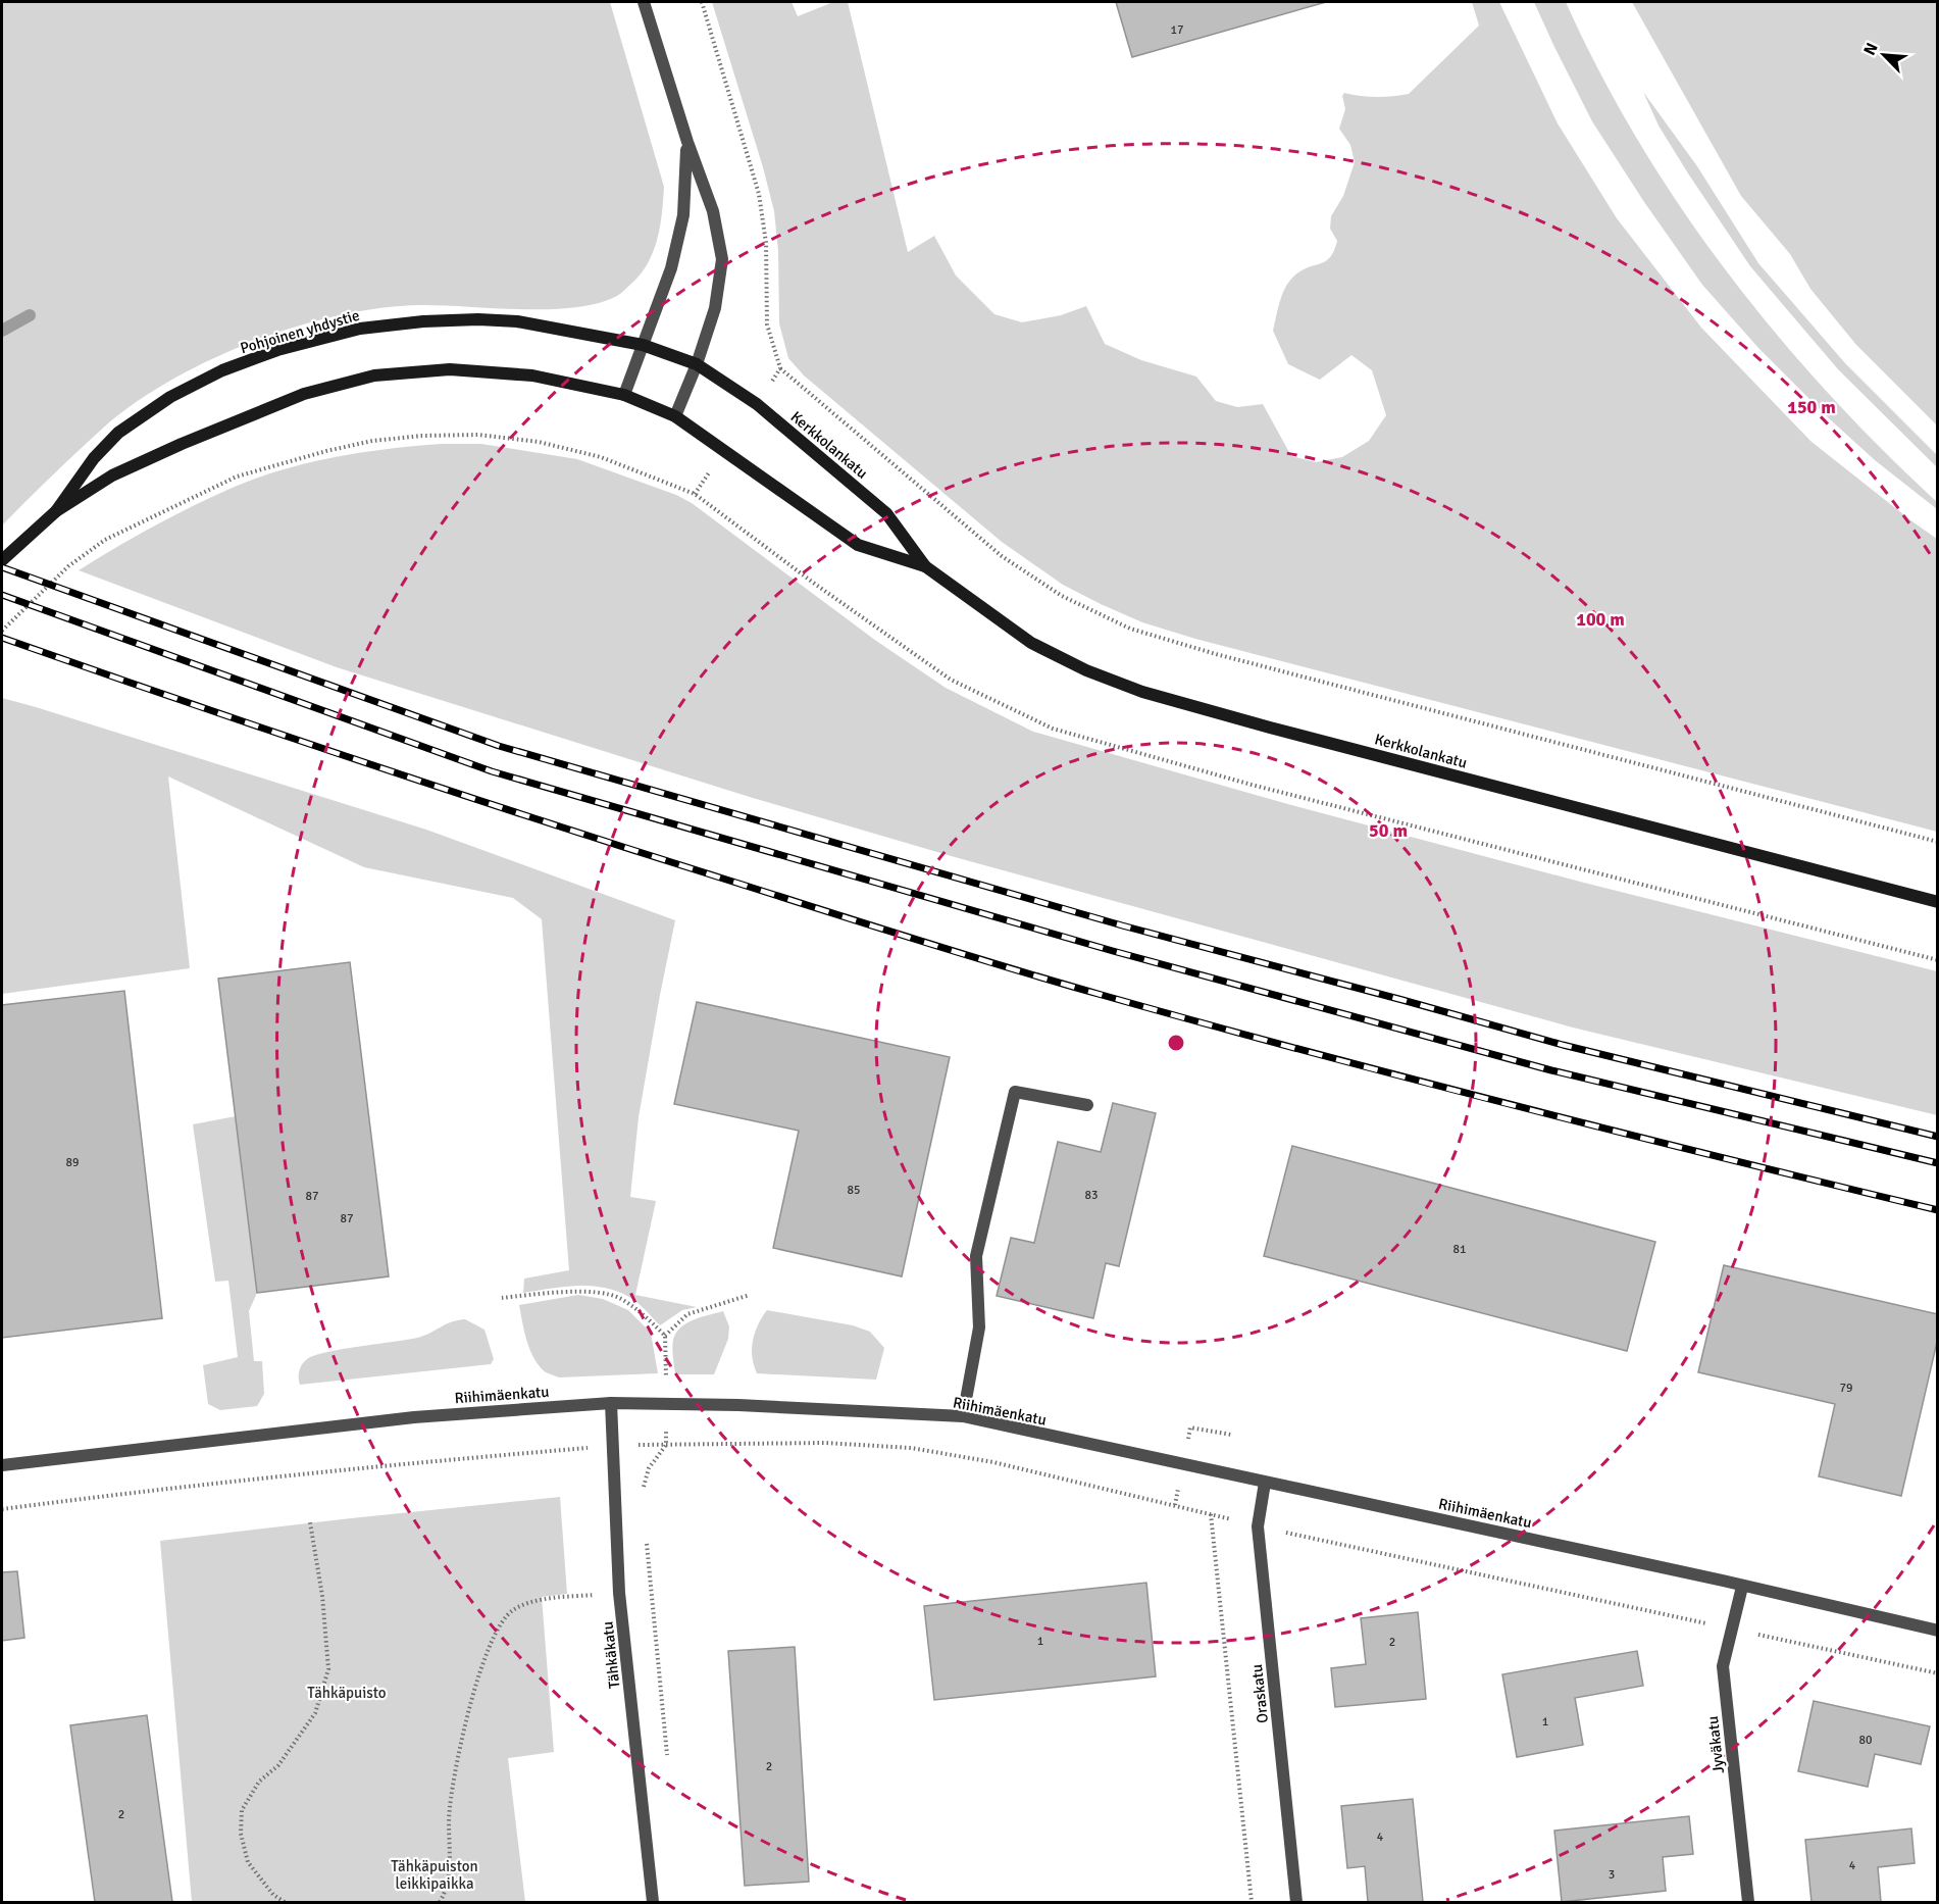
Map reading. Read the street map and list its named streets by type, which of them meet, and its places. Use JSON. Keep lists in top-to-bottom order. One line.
{"streets":{"main road":["Pohjoinen yhdystie","Kerkkolankatu"],"street":["Riihimäenkatu","Tähkäkatu","Oraskatu","Jyväkatu"]},"crossings":[["Pohjoinen yhdystie","Kerkkolankatu"],["Riihimäenkatu","Tähkäkatu"],["Riihimäenkatu","Oraskatu"],["Riihimäenkatu","Jyväkatu"]],"parks":["Tähkäpuisto","Tähkäpuiston leikkipaikka"],"house_numbers":["17","89","85","83","87","87","81","79","1","2","1","80","2","2","4","4","3"],"north":"top left","rings":["150 m","100 m","50 m"]}
